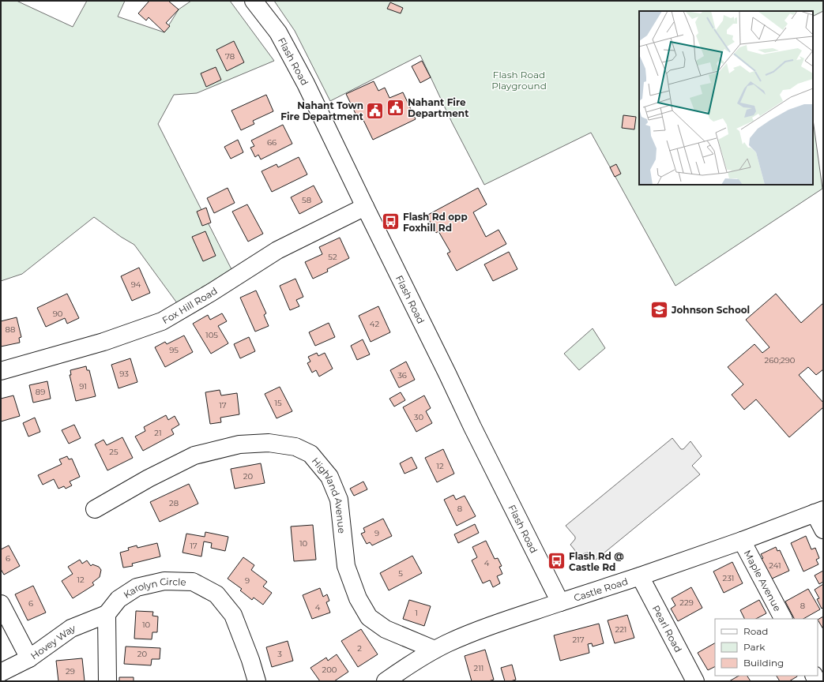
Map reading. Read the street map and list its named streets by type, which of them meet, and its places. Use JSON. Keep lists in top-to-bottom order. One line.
{"streets":{"street":["Flash Road","Fox Hill Road","Highland Avenue","Maple Avenue","Castle Road","Karolyn Circle","Pearl Road","Hovey Way"]},"crossings":[["Flash Road","Fox Hill Road"],["Flash Road","Castle Road"],["Highland Avenue","Castle Road"],["Maple Avenue","Castle Road"],["Castle Road","Pearl Road"],["Karolyn Circle","Hovey Way"]],"parks":["Flash Road Playground"],"places":{"public building":["Nahant Fire Department","Nahant Town Fire Department"],"bus stop":["Flash Rd opp Foxhill Rd","Flash Rd @ Castle Rd"],"school or university":["Johnson School"]},"house_numbers":["78","66","58","52","94","90","42","88","105","95","260;290","93","36","91","89","15","17","30","21","25","12","20","28","8","9","10","17","6","4","241","5","231","12","9","229","6","8","4","1","10","221","217","2","20","3","211","200","29"],"legend":["Road","Park","Building"]}
